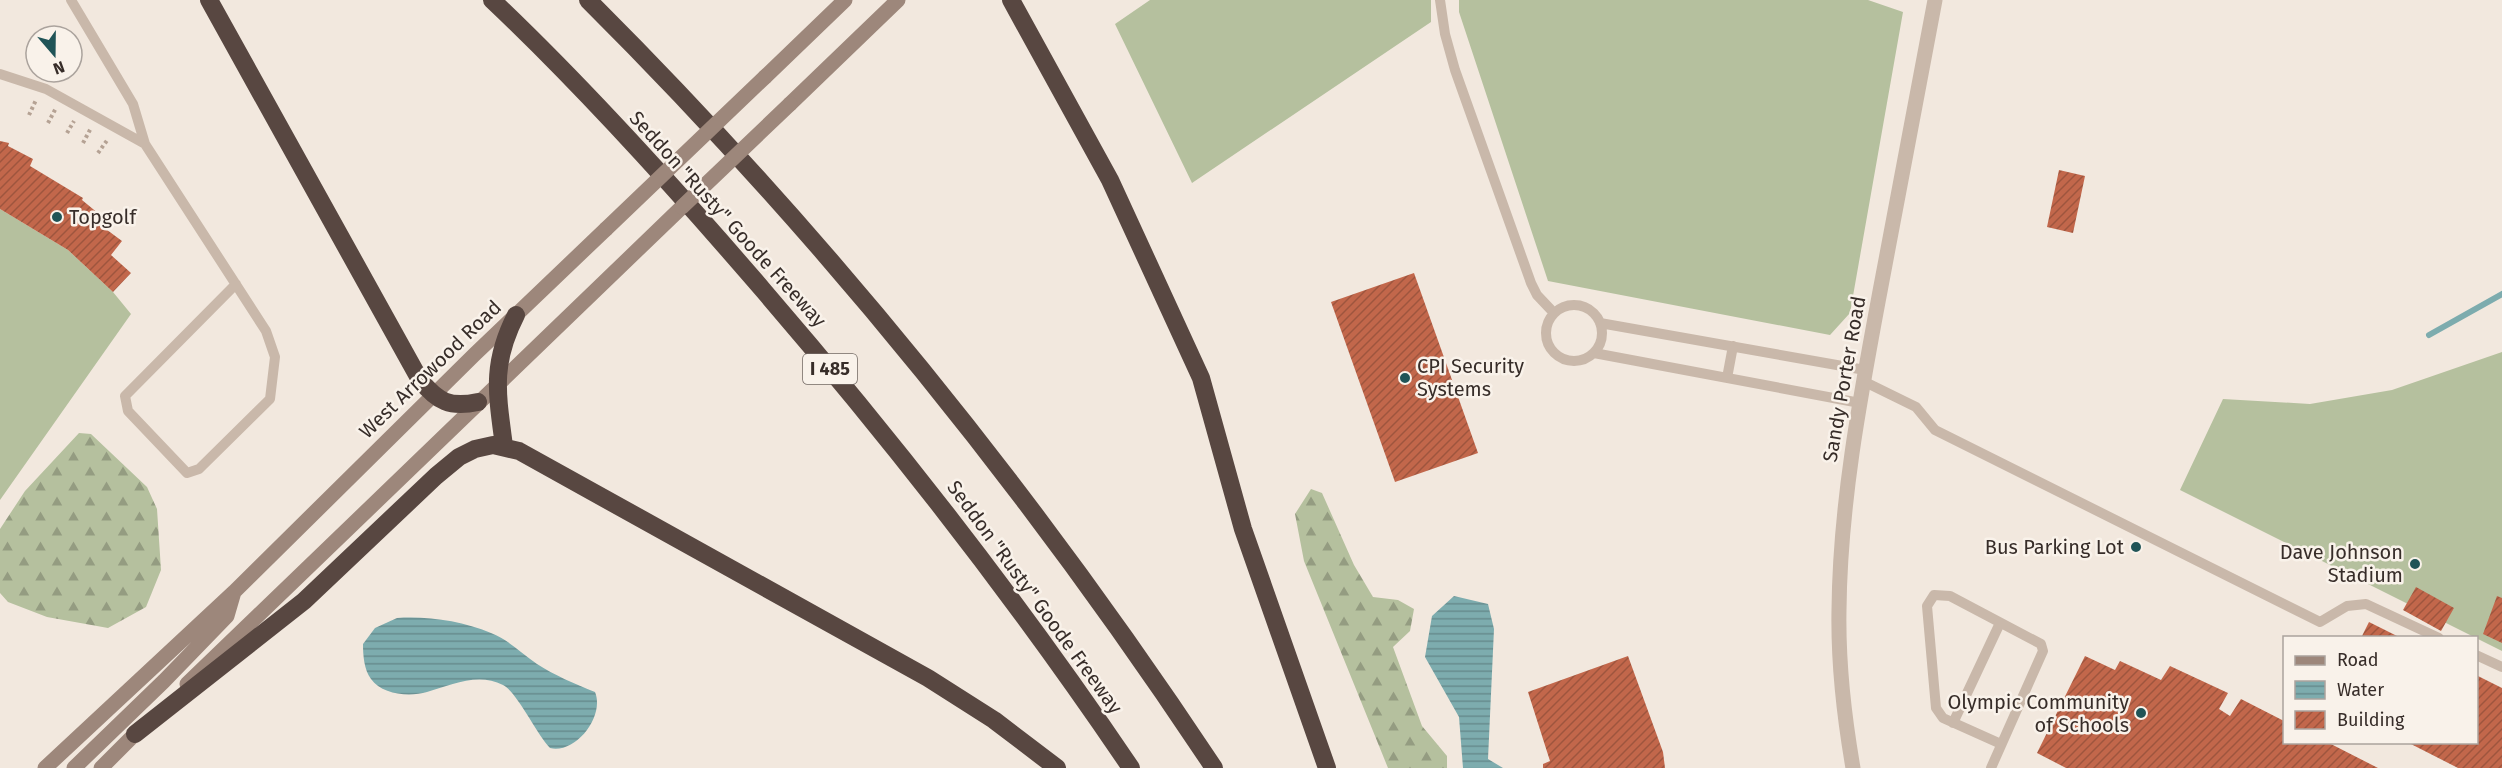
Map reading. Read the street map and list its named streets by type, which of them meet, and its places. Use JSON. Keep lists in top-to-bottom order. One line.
{"streets":{"highway":["Seddon \"Rusty\" Goode Freeway","I 485"],"main road":["West Arrowood Road"],"street":["Sandy Porter Road"]},"places":["Topgolf","CPI Security Systems","Bus Parking Lot","Dave Johnson Stadium","Olympic Community of Schools"],"legend":["Road","Water","Building"],"north":"bottom"}
